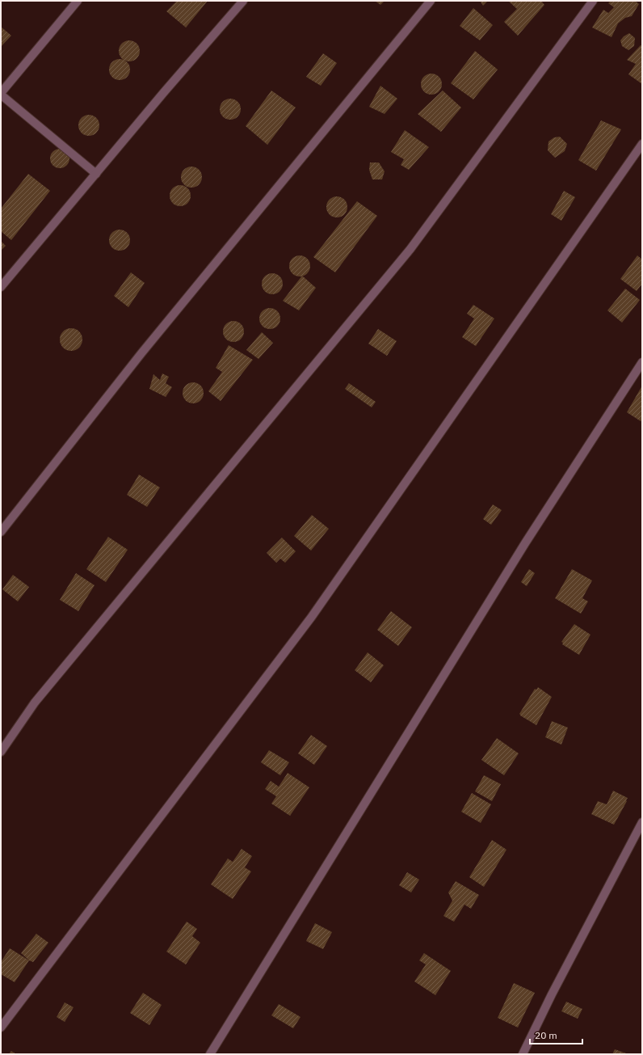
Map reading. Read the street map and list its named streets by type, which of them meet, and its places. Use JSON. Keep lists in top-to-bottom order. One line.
{"scale_bar":"20 m"}
